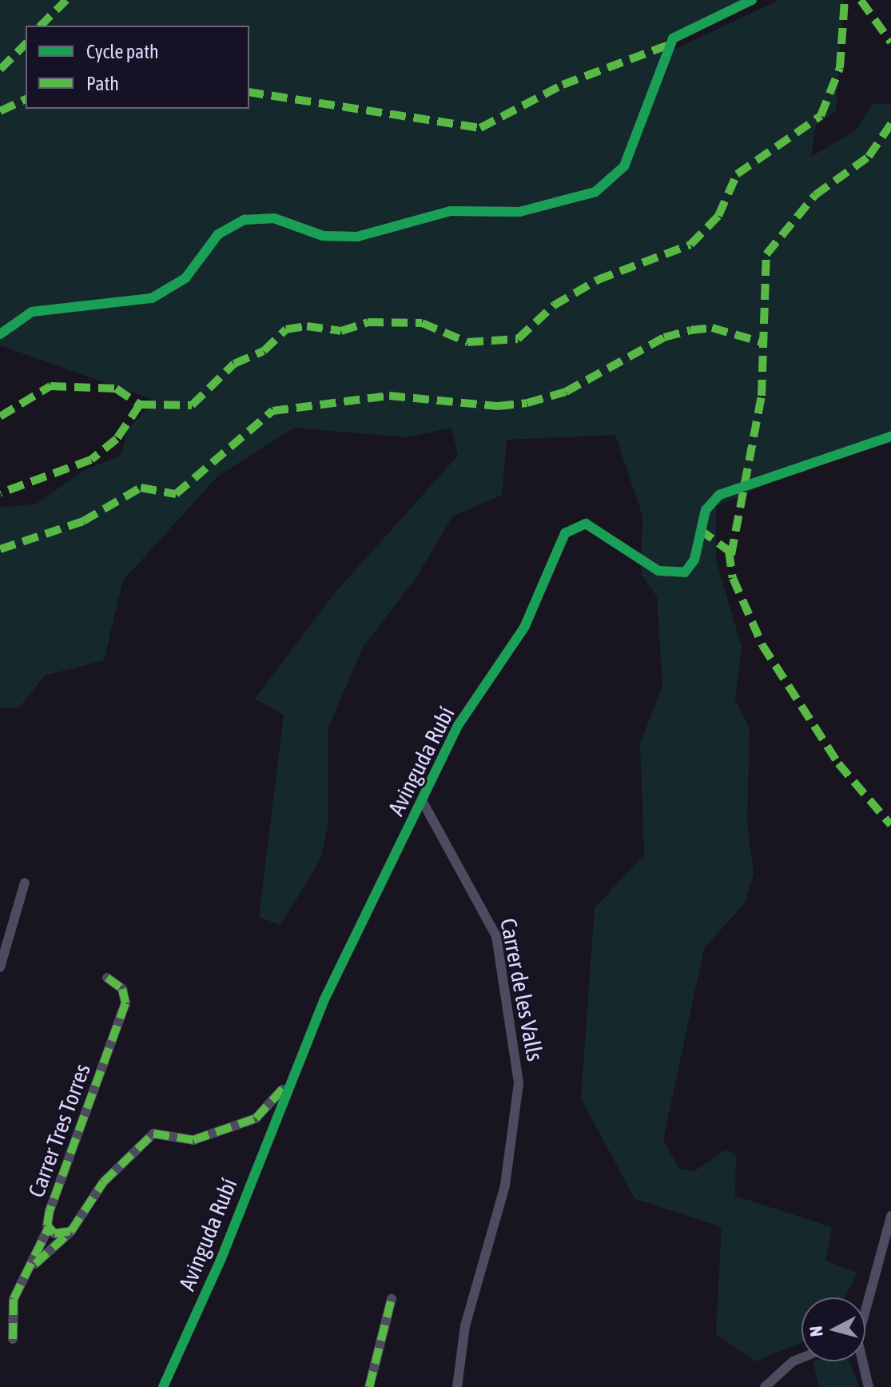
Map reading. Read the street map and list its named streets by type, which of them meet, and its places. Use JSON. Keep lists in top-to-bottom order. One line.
{"streets":{"street":["Avinguda Rubí","Carrer de les Valls","Carrer Tres Torres"]},"crossings":[["Avinguda Rubí","Carrer de les Valls"]],"legend":["Cycle path","Path"],"north":"left"}
